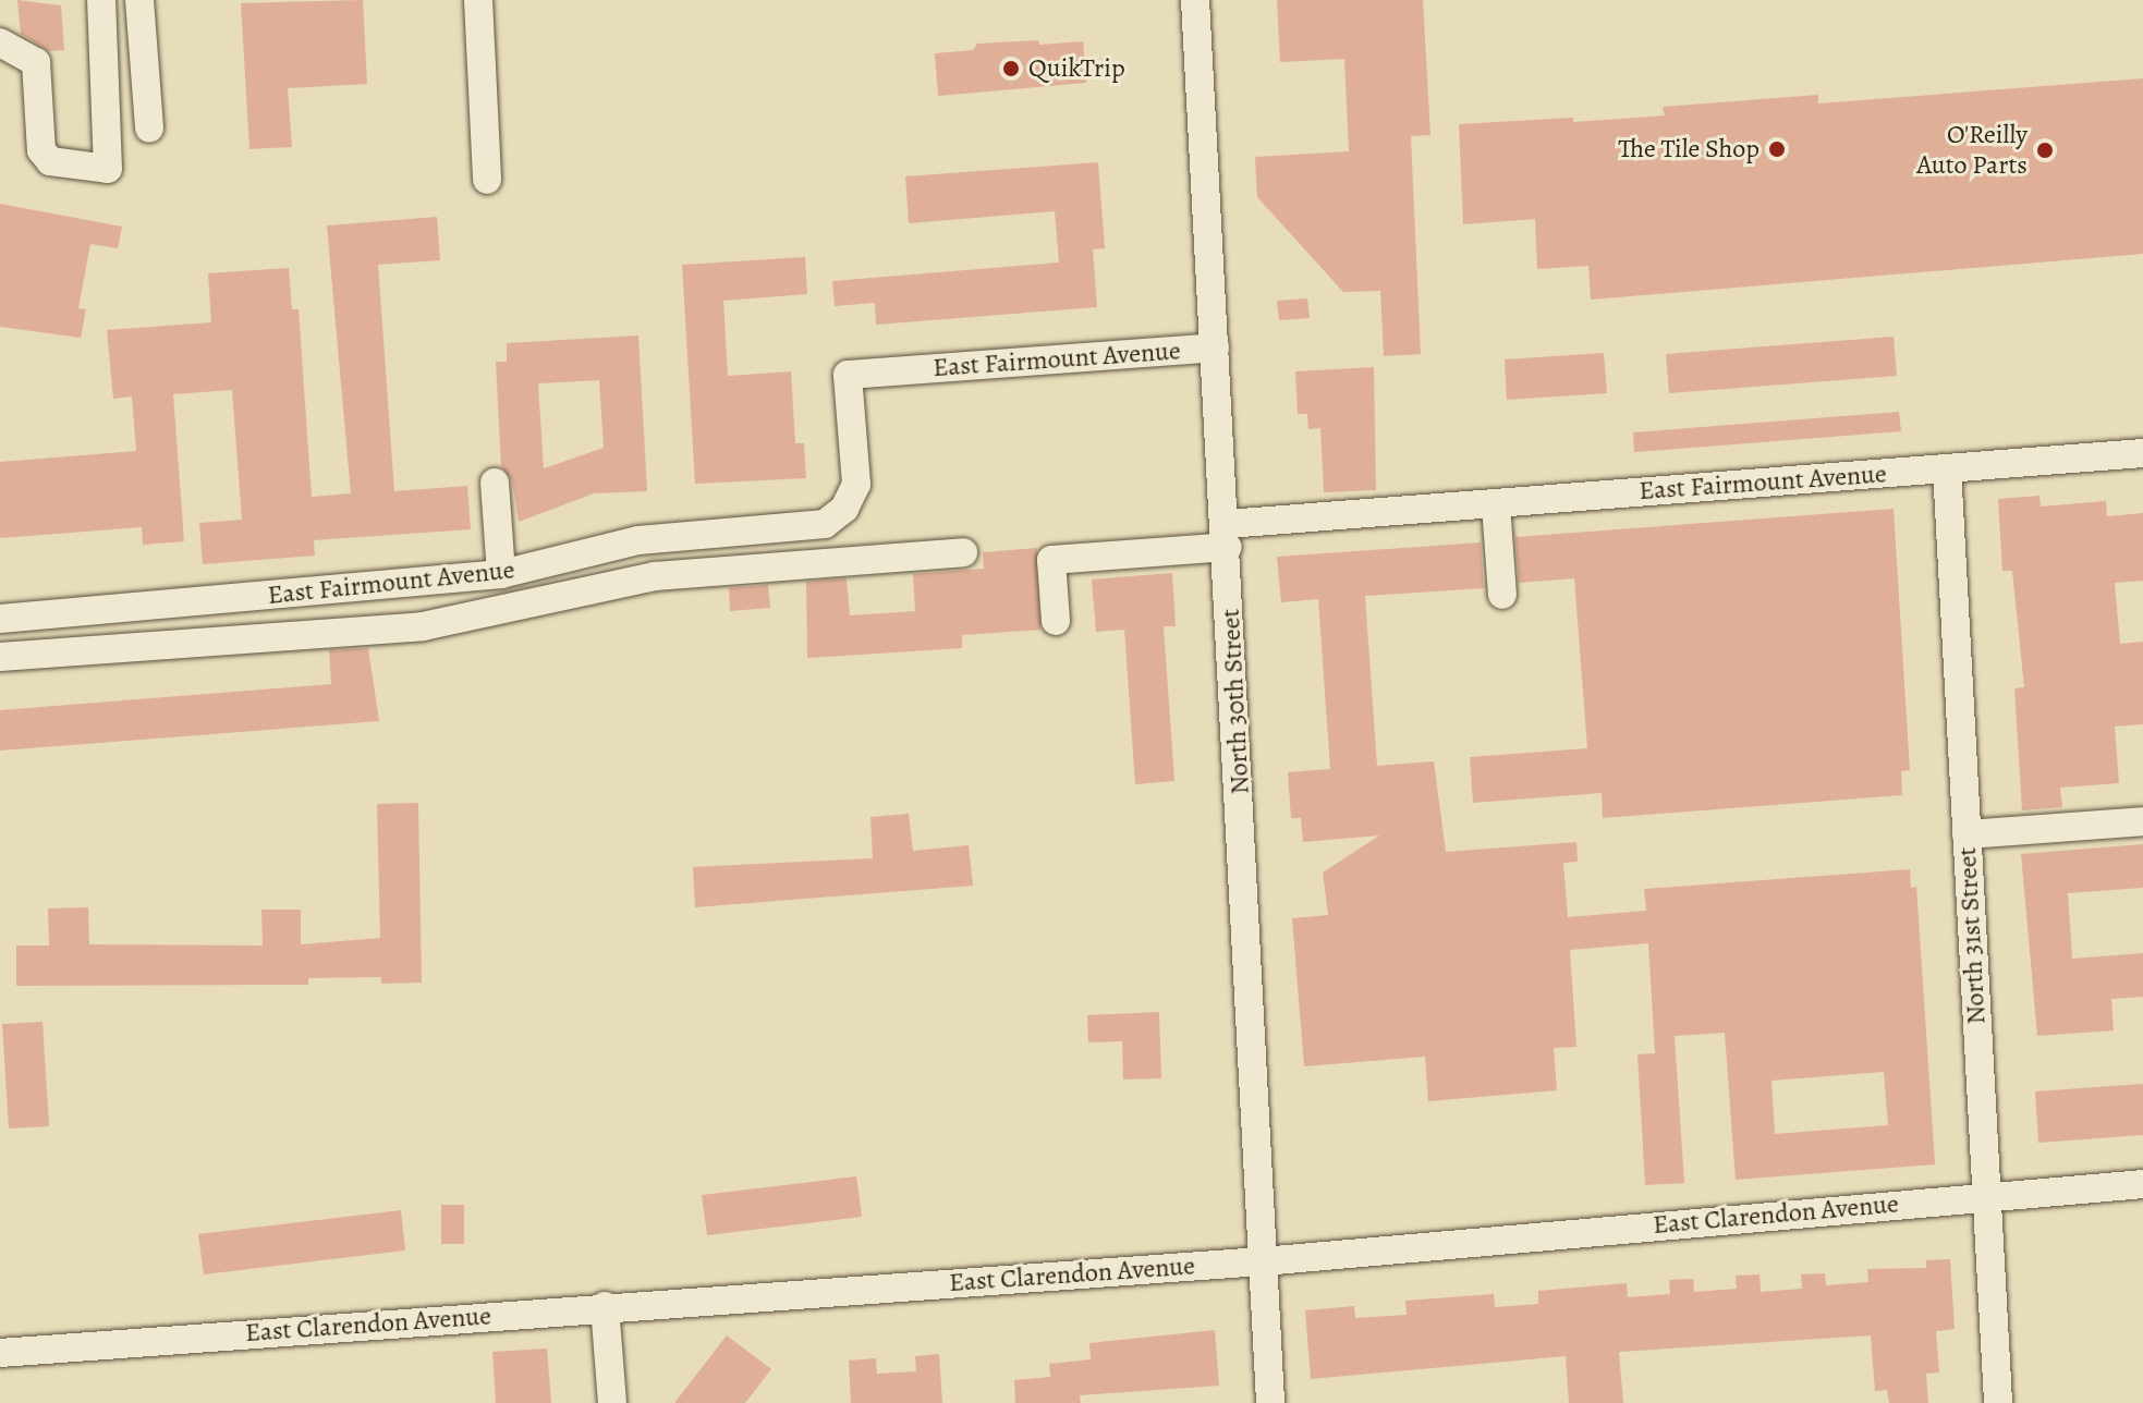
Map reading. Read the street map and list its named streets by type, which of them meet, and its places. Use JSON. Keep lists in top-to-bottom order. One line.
{"streets":{"street":["East Fairmount Avenue","North 30th Street","North 31st Street","East Clarendon Avenue"]},"crossings":[["East Fairmount Avenue","North 30th Street"],["East Fairmount Avenue","North 31st Street"],["North 30th Street","East Clarendon Avenue"],["North 31st Street","East Clarendon Avenue"]],"places":["QuikTrip","The Tile Shop","O'Reilly Auto Parts"]}
